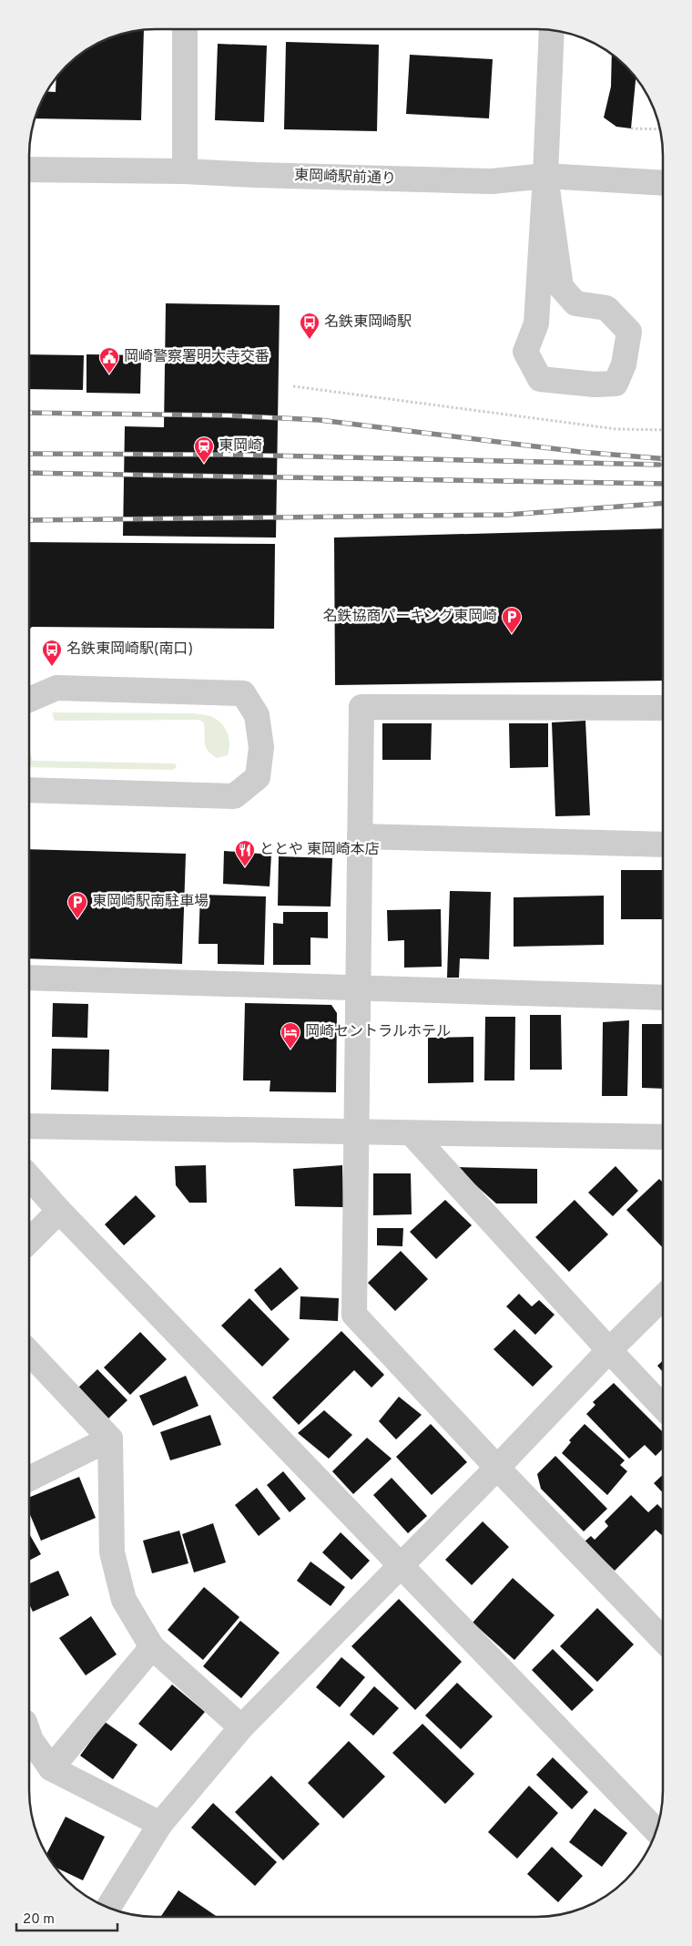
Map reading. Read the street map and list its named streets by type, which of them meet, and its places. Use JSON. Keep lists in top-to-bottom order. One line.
{"streets":{"street":["東岡崎駅前通り"]},"places":{"bus stop":["名鉄東岡崎駅","名鉄東岡崎駅(南口)"],"public building":["岡崎警察署明大寺交番"],"station":["東岡崎"],"parking":["名鉄協商パーキング東岡崎","東岡崎駅南駐車場"],"restaurant":["ととや 東岡崎本店"],"hotel":["岡崎セントラルホテル"]},"scale_bar":"20 m"}
